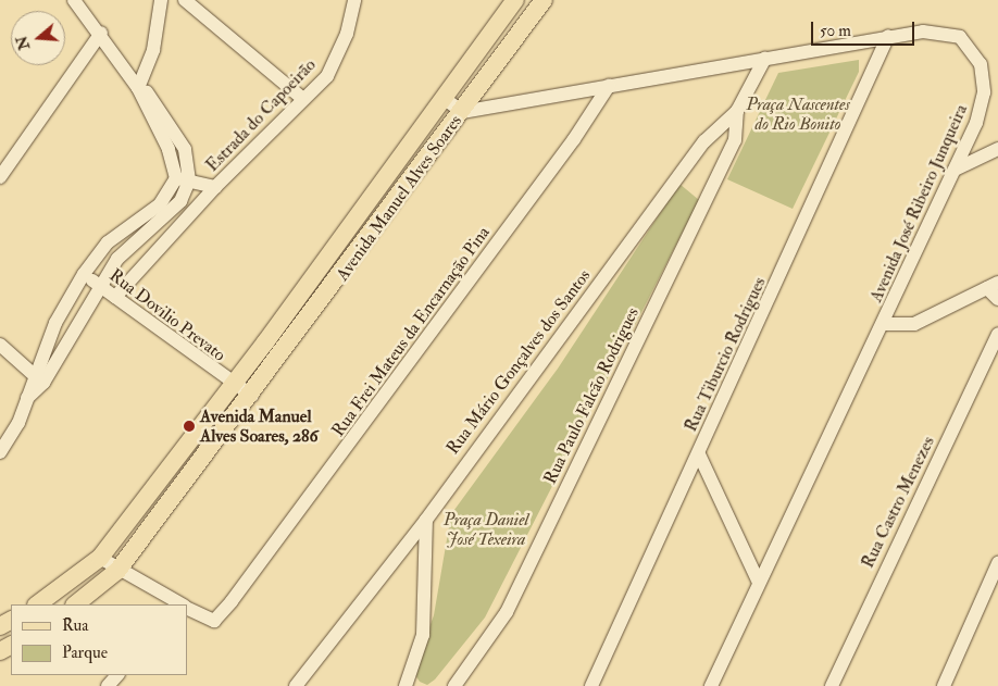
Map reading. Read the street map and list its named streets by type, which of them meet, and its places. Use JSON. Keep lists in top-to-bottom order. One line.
{"streets":{"main road":["Avenida Manuel Alves Soares"],"street":["Estrada do Capoeirão","Avenida José Ribeiro Junqueira","Rua Dovilio Prevato","Rua Frei Mateus da Encarnação Pina","Rua Tiburcio Rodrigues","Rua Mário Gonçalves dos Santos","Rua Paulo Falcão Rodrigues","Rua Castro Menezes"]},"crossings":[["Avenida Manuel Alves Soares","Avenida José Ribeiro Junqueira"],["Avenida Manuel Alves Soares","Rua Dovilio Prevato"],["Avenida Manuel Alves Soares","Rua Frei Mateus da Encarnação Pina"],["Avenida José Ribeiro Junqueira","Rua Frei Mateus da Encarnação Pina"],["Avenida José Ribeiro Junqueira","Rua Tiburcio Rodrigues"],["Avenida José Ribeiro Junqueira","Rua Mário Gonçalves dos Santos"],["Rua Mário Gonçalves dos Santos","Rua Paulo Falcão Rodrigues"]],"parks":["Praça Nascentes do Rio Bonito","Praça Daniel José Texeira"],"places":["Avenida Manuel Alves Soares, 286"],"legend":["Rua","Parque"],"scale_bar":"50 m","north":"left"}
